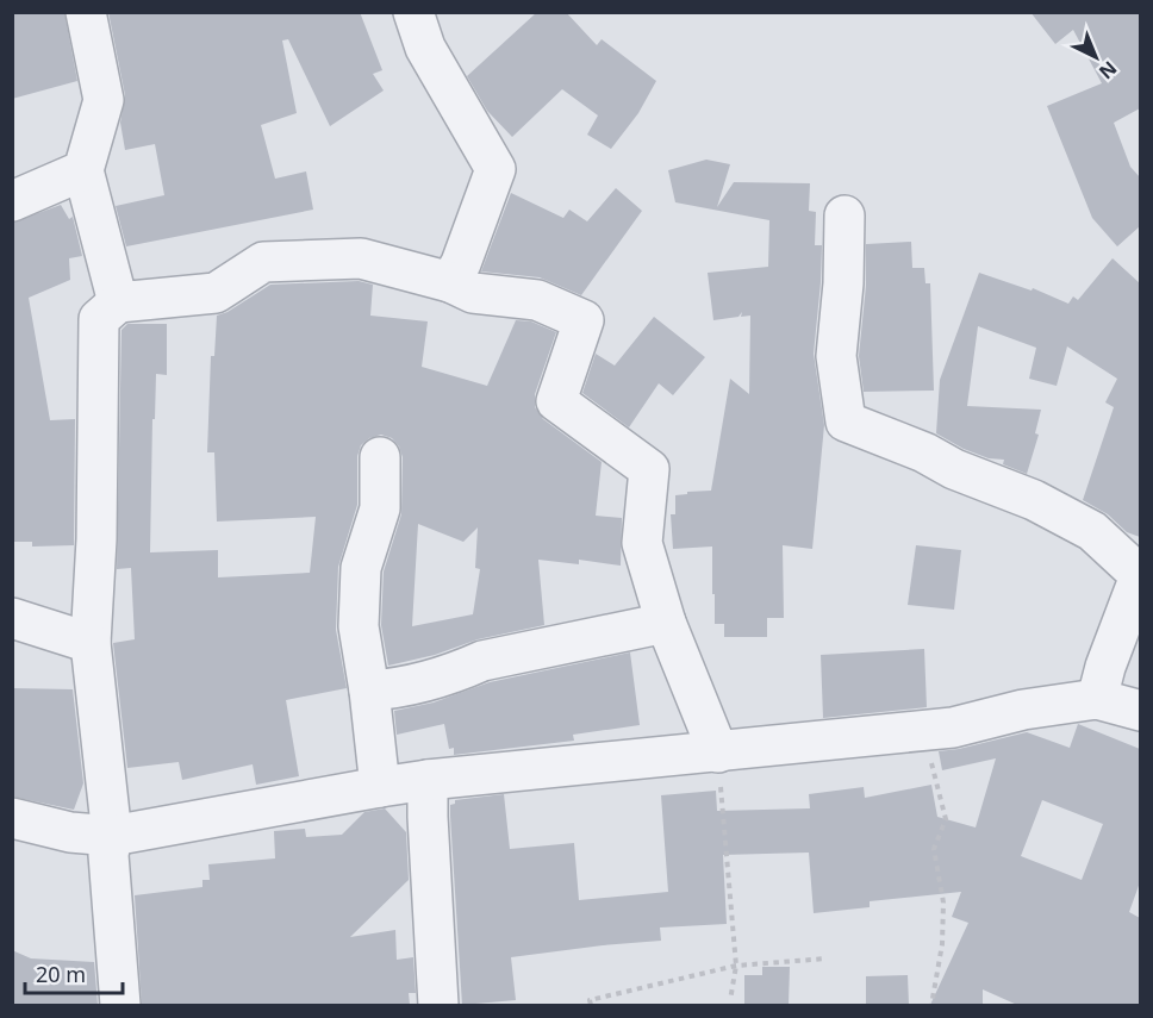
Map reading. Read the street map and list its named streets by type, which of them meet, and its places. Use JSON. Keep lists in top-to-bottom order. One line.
{"scale_bar":"20 m","north":"bottom right"}
